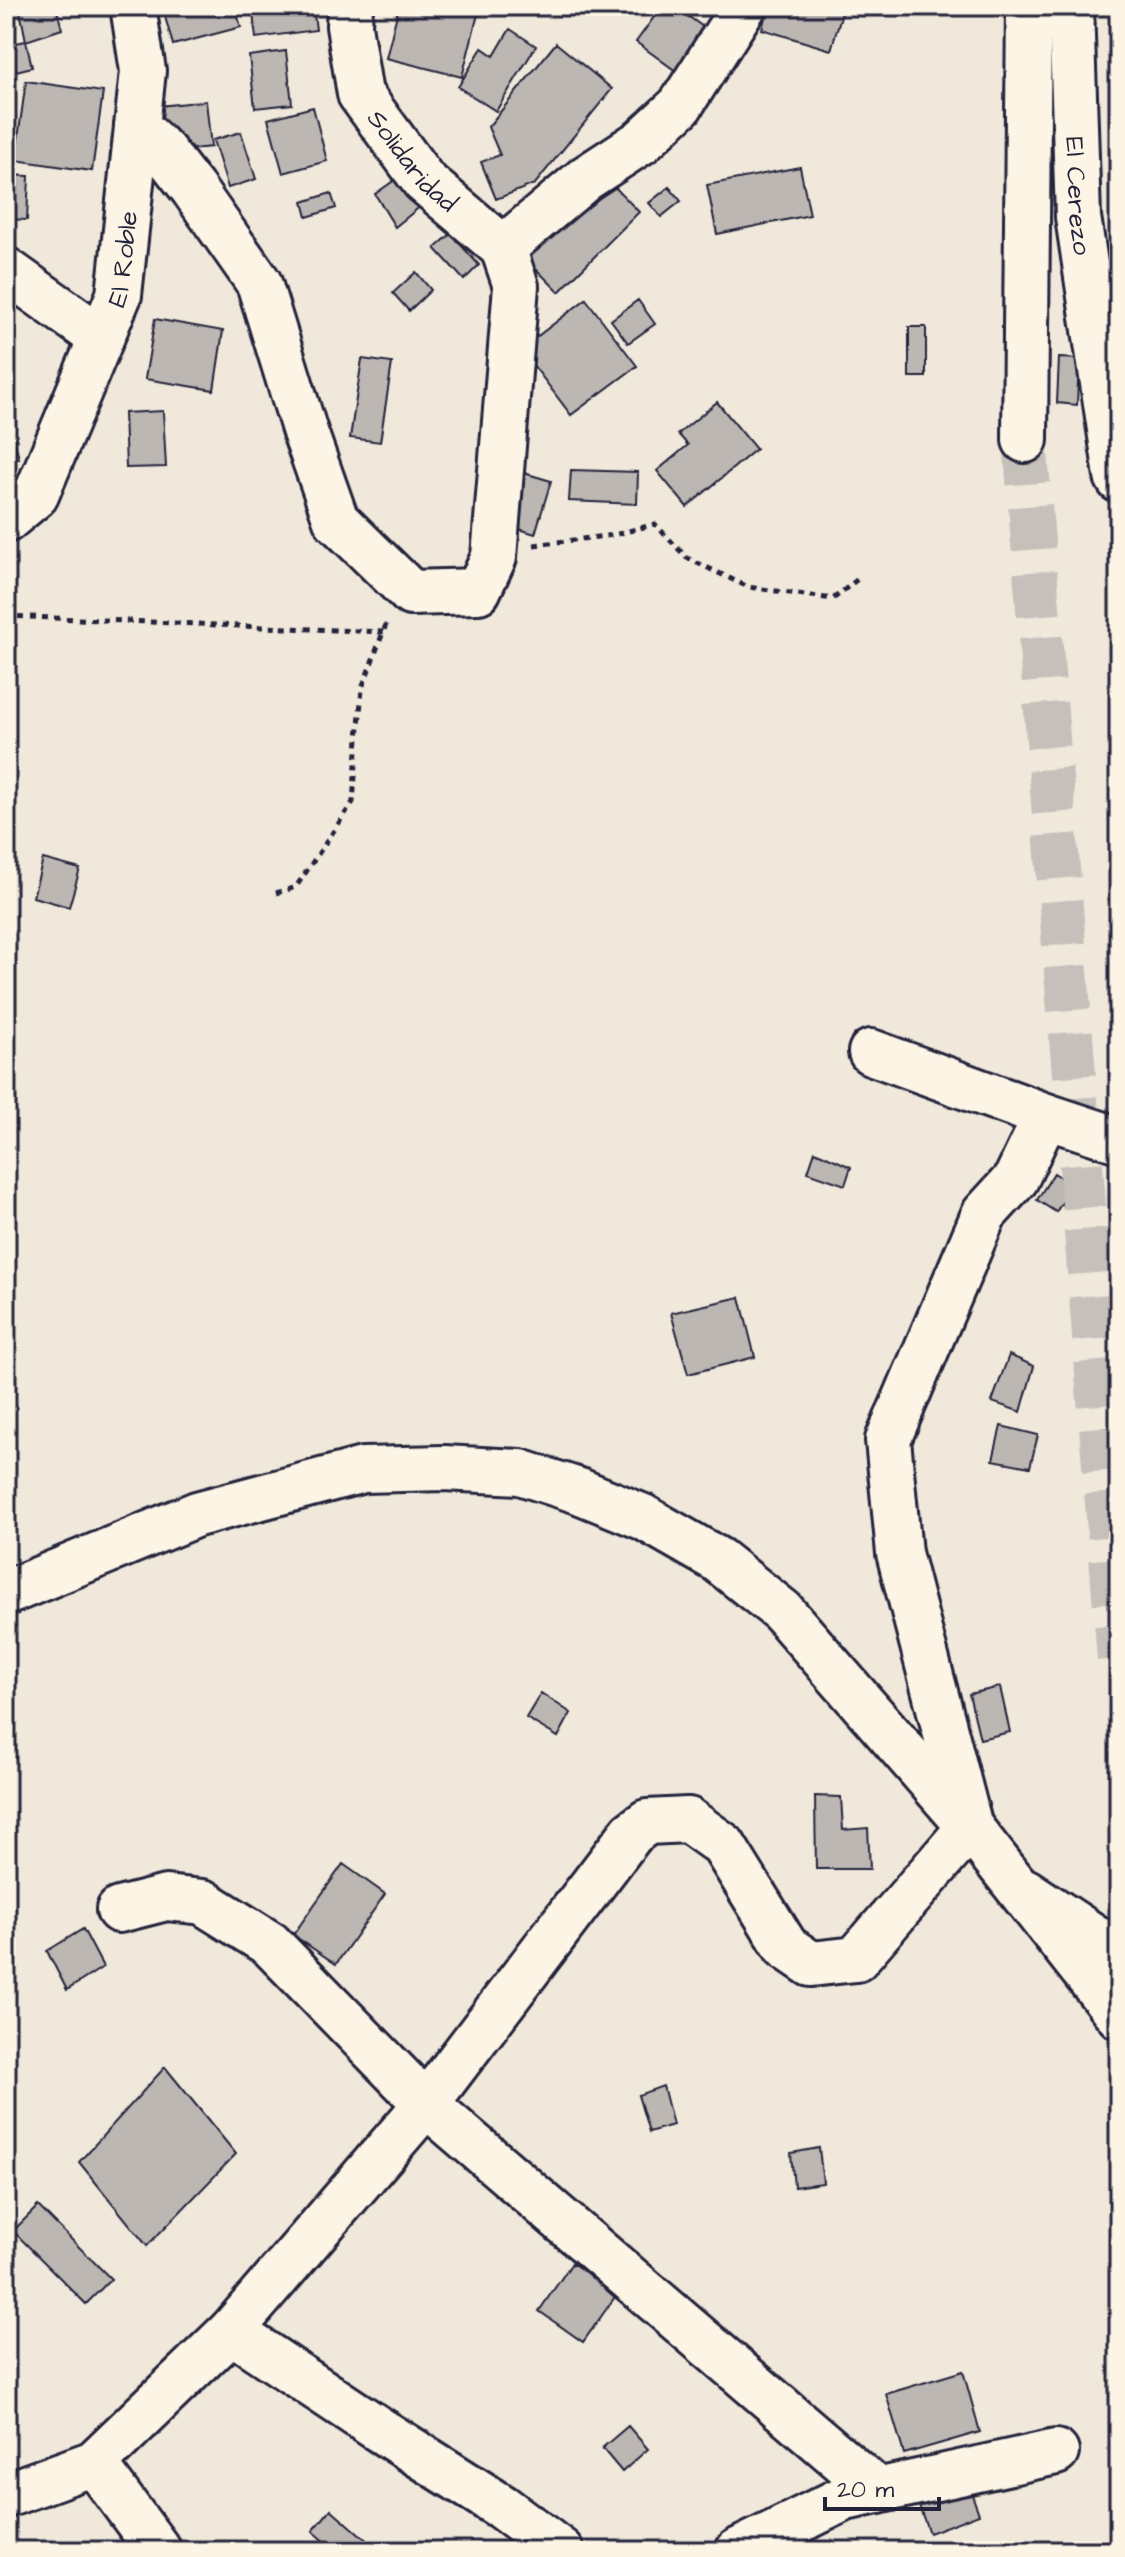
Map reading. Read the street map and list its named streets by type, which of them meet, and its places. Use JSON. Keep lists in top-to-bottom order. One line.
{"streets":{"main road":["Solidaridad","El Cerezo","El Roble"]},"scale_bar":"20 m"}
